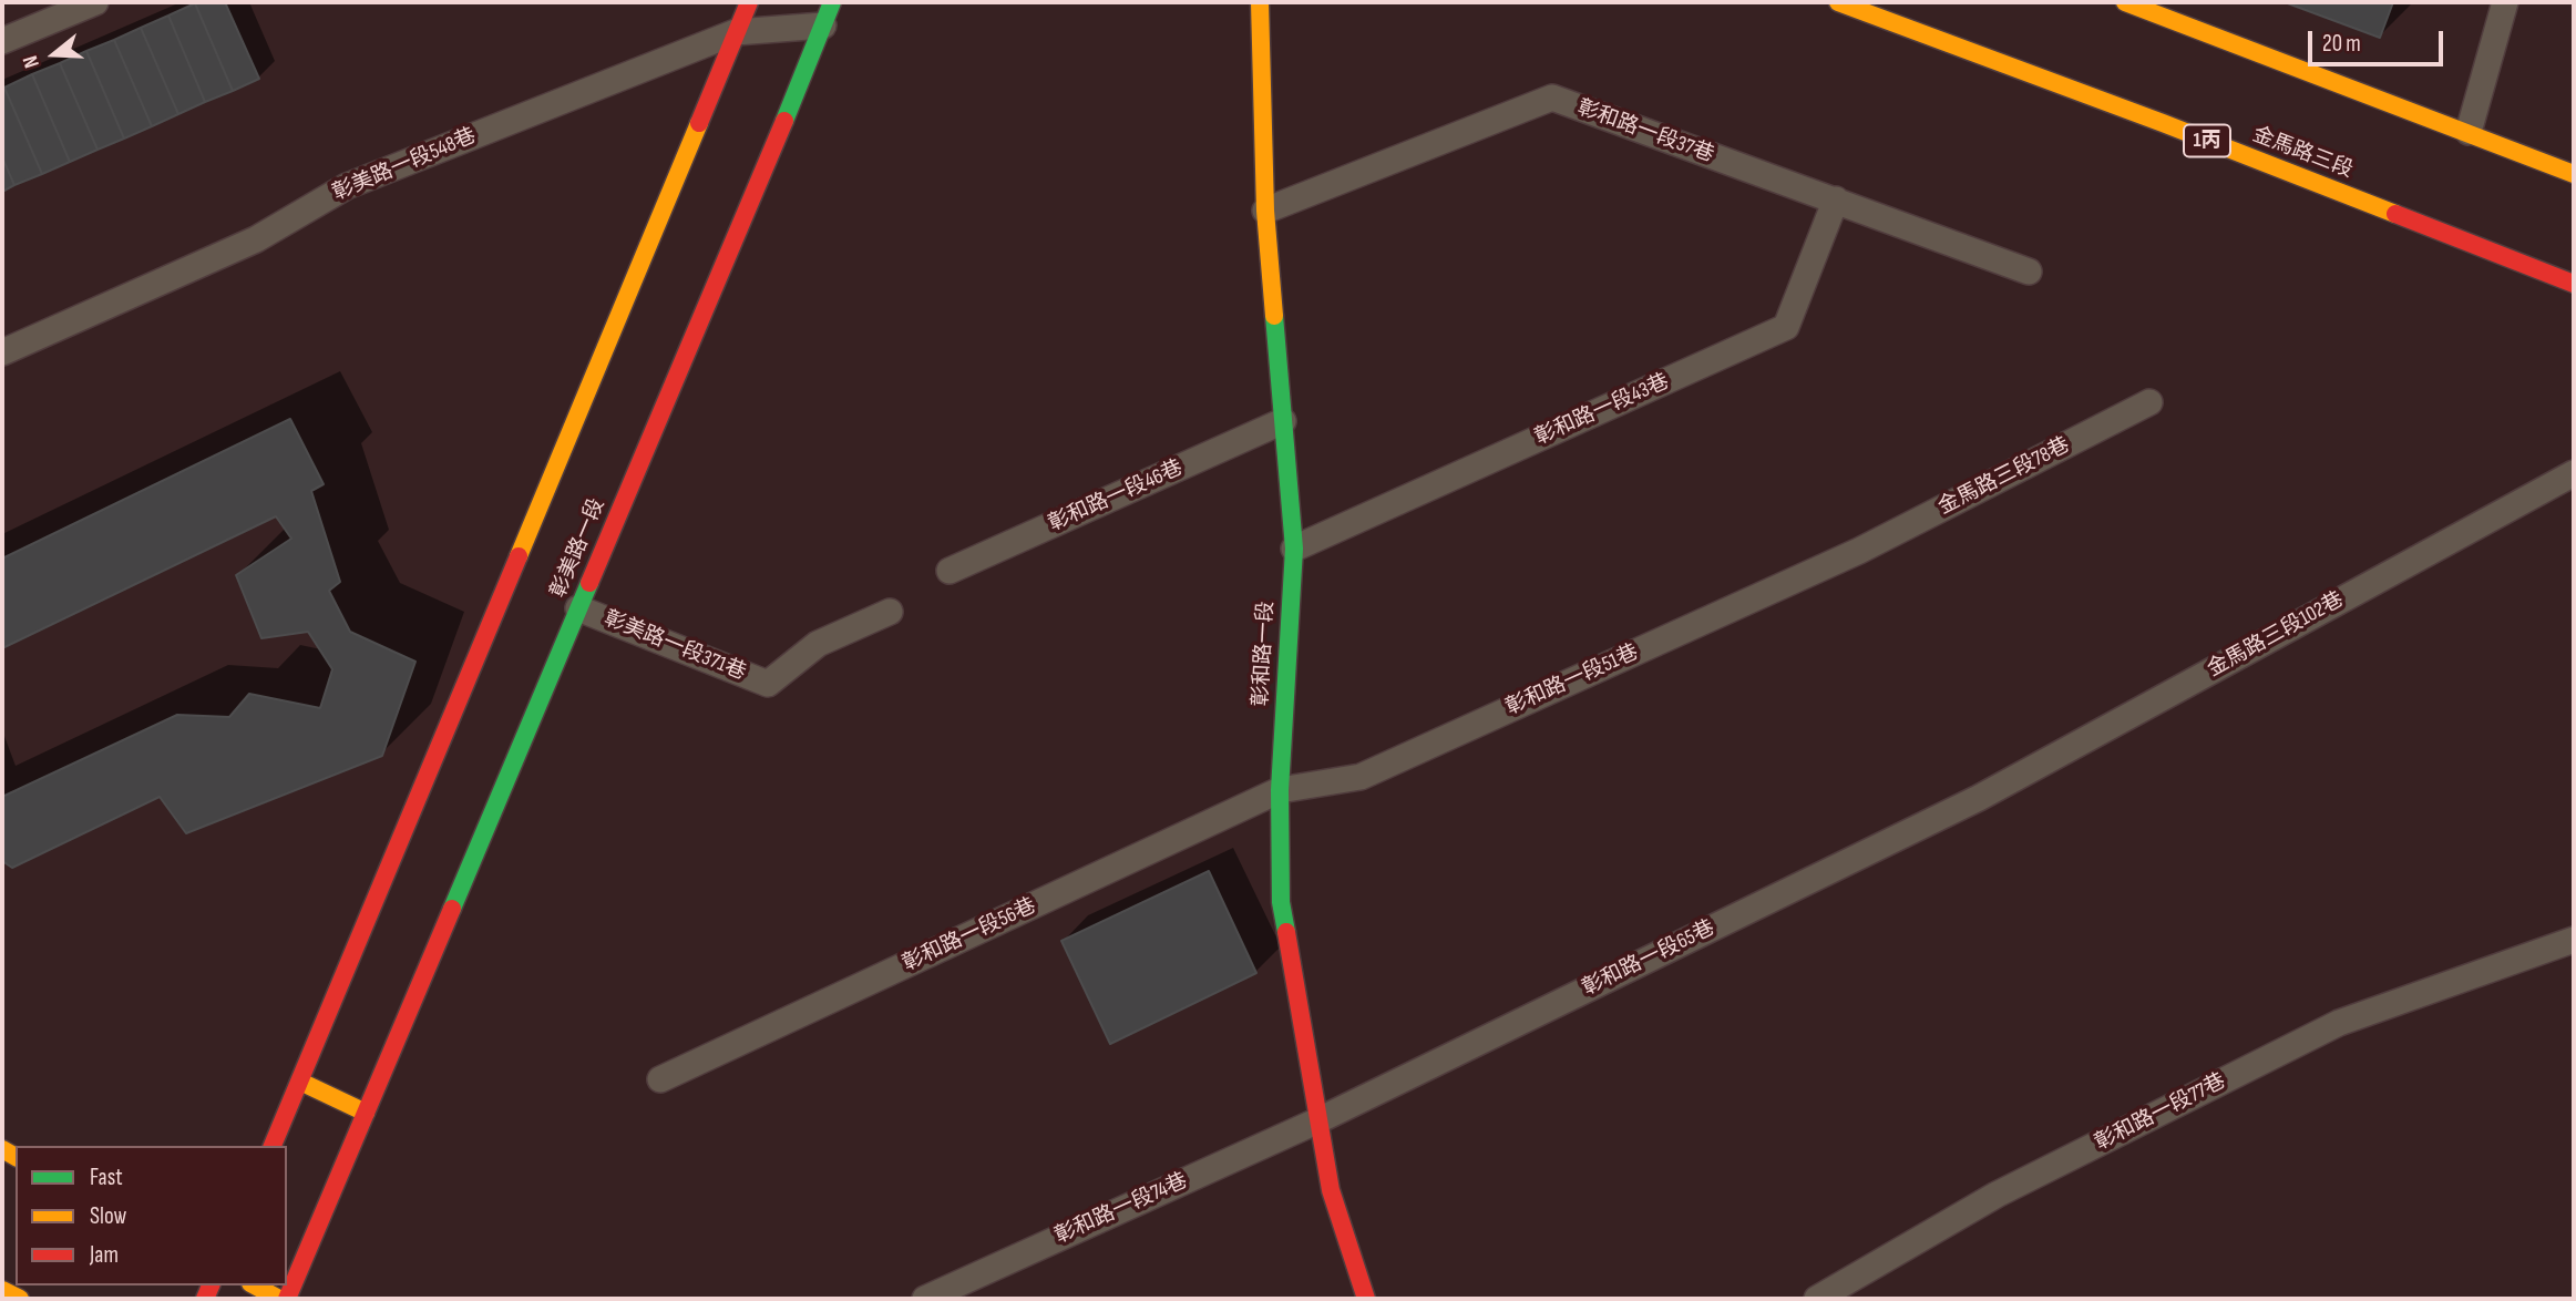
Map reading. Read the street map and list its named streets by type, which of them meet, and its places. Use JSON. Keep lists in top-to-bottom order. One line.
{"streets":{"main road":["1丙","金馬路三段","彰美路一段","彰和路一段"],"lane":["彰和路一段37巷","彰美路一段548巷","彰和路一段43巷","金馬路三段78巷","彰和路一段46巷","金馬路三段102巷","彰美路一段371巷","彰和路一段51巷","彰和路一段56巷","彰和路一段65巷","彰和路一段77巷","彰和路一段74巷"]},"crossings":[["彰和路一段37巷","彰和路一段43巷"],["彰和路一段37巷","彰和路一段"],["彰美路一段548巷","彰美路一段"],["彰和路一段43巷","彰和路一段"],["金馬路三段78巷","彰和路一段51巷"],["彰和路一段46巷","彰和路一段"],["彰美路一段","彰美路一段371巷"],["金馬路三段102巷","彰和路一段65巷"],["彰和路一段","彰和路一段51巷"],["彰和路一段","彰和路一段56巷"],["彰和路一段","彰和路一段65巷"],["彰和路一段","彰和路一段74巷"],["彰和路一段51巷","彰和路一段56巷"],["彰和路一段65巷","彰和路一段74巷"]],"legend":["Fast","Slow","Jam"],"scale_bar":"20 m","north":"left"}
